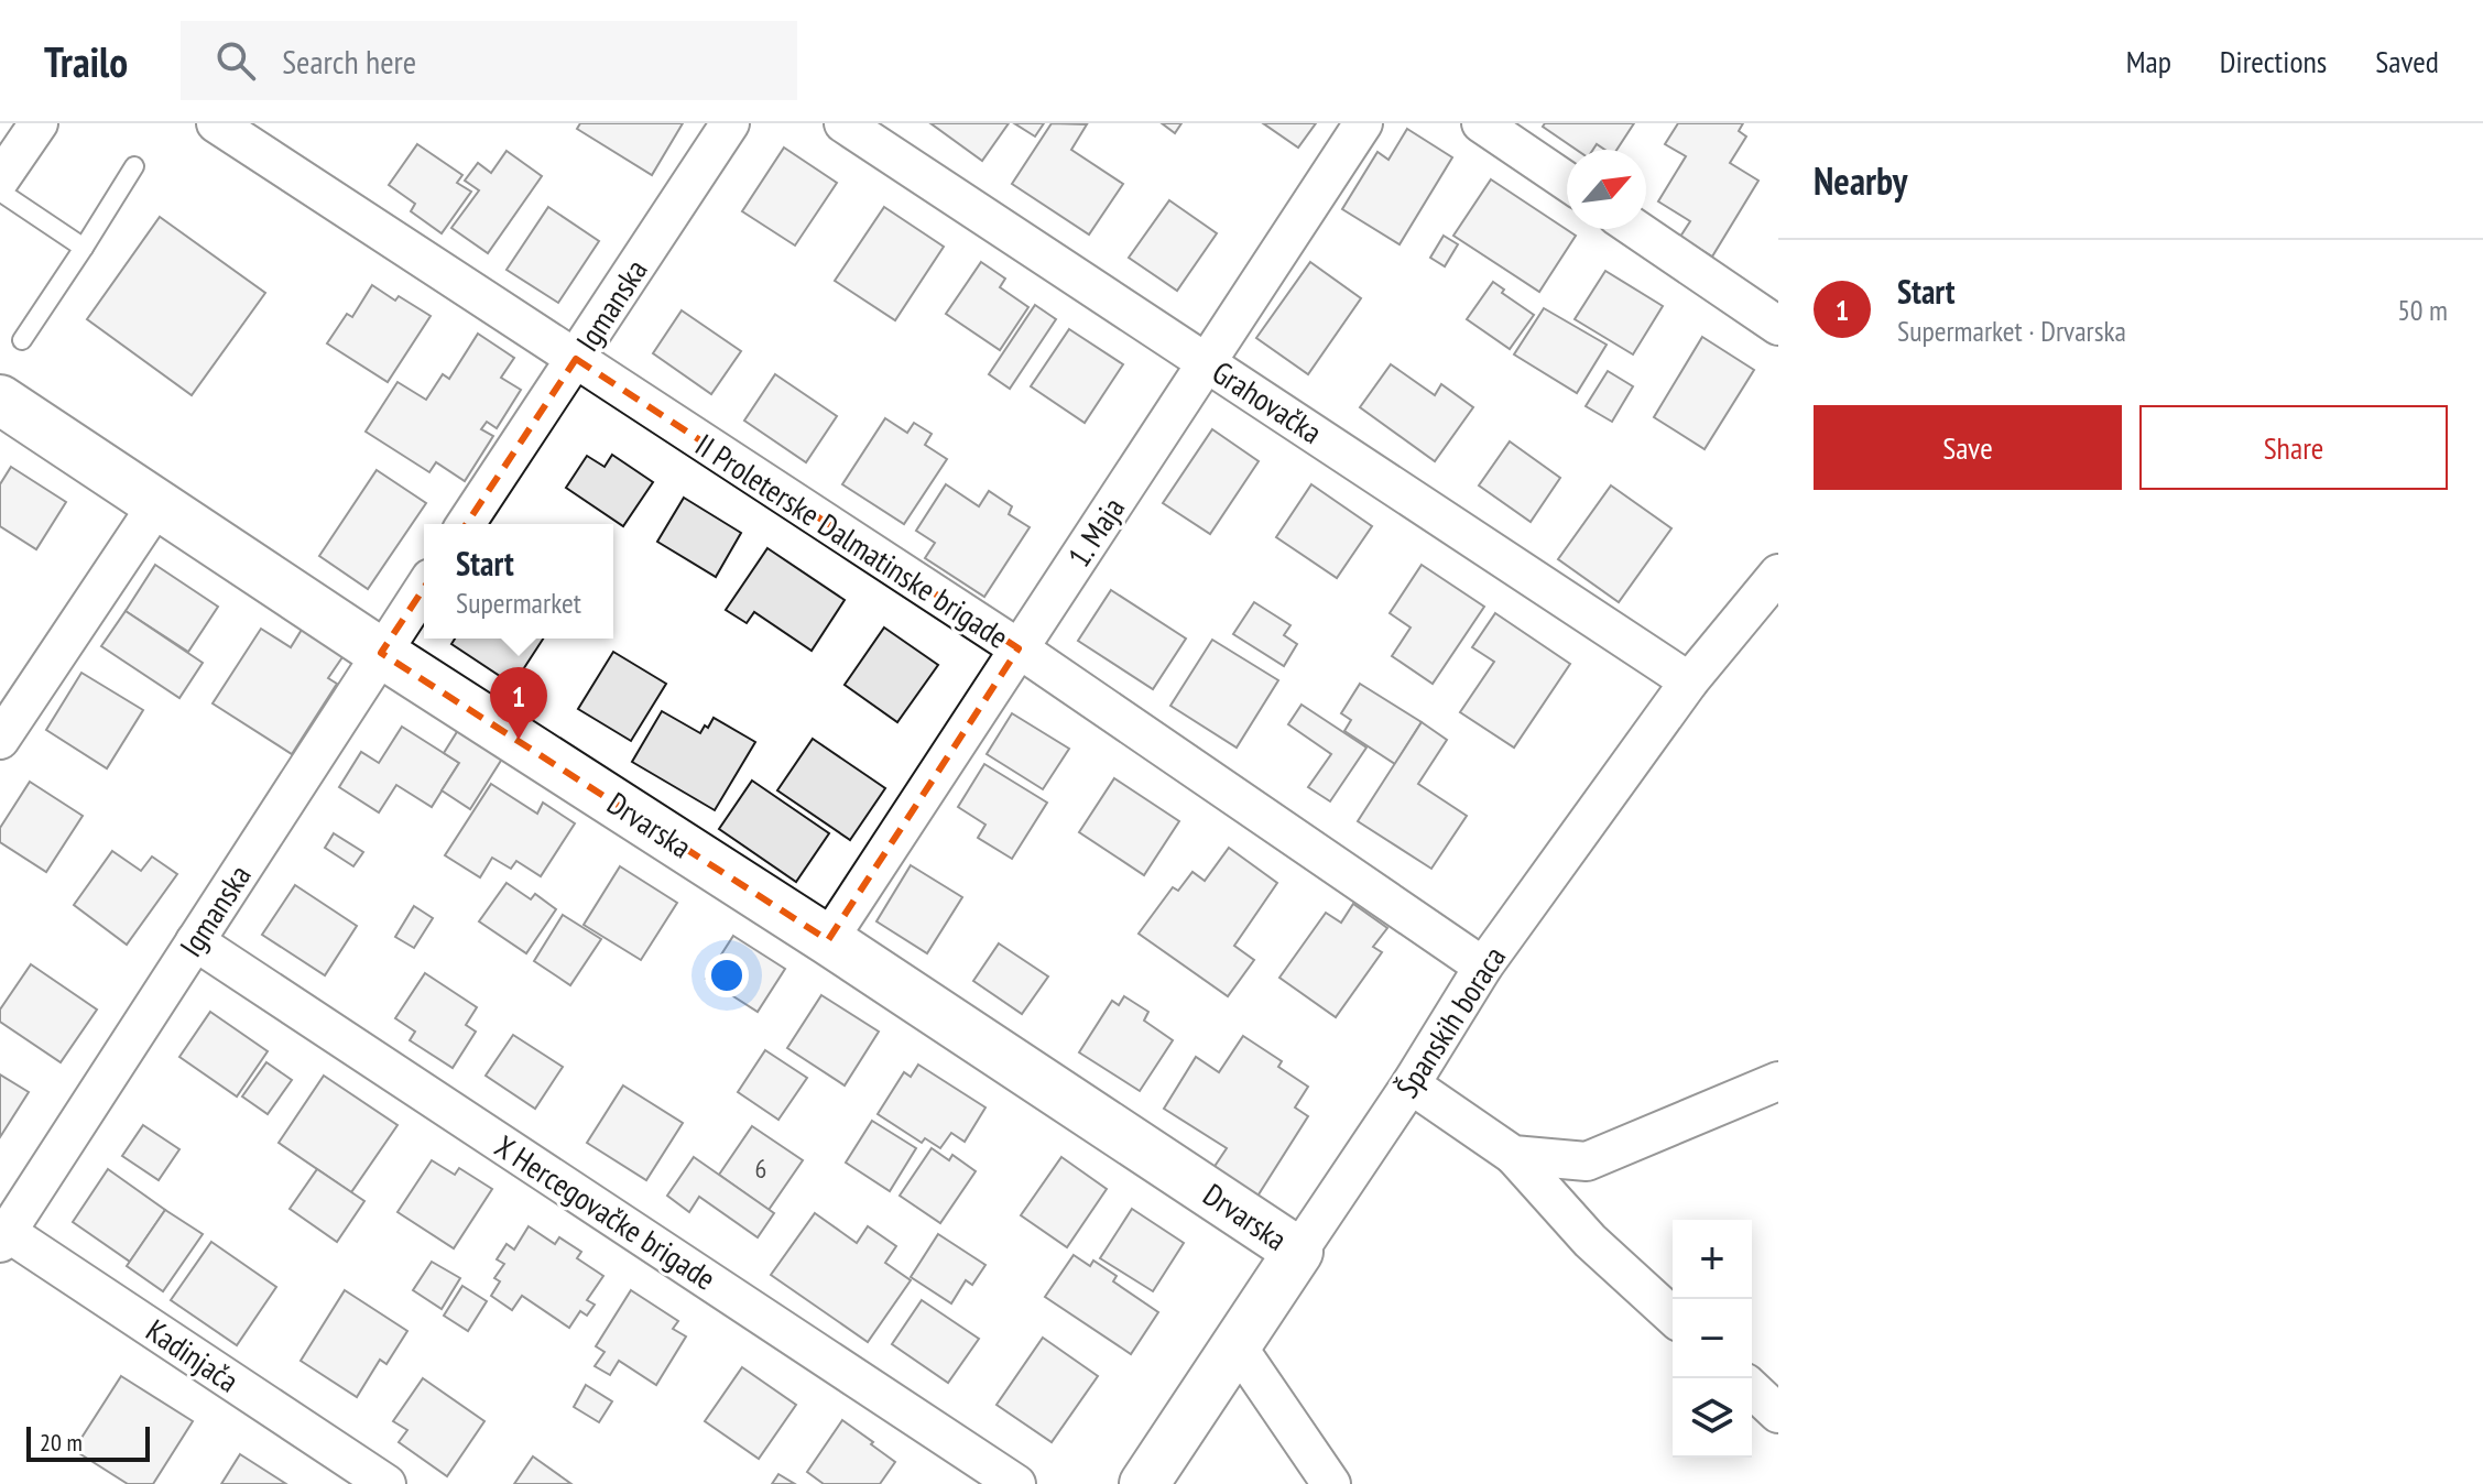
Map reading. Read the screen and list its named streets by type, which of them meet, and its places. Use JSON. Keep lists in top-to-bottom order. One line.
{"streets":{"main road":["Drvarska","Španskih boraca"],"street":["Igmanska","Grahovačka","1. Maja","II Proleterske Dalmatinske brigade","X Hercegovačke brigade","Kadinjača"]},"crossings":[["Igmanska","II Proleterske Dalmatinske brigade"],["Igmanska","Drvarska"],["Igmanska","X Hercegovačke brigade"],["Igmanska","Kadinjača"],["Grahovačka","1. Maja"],["Grahovačka","Španskih boraca"],["1. Maja","II Proleterske Dalmatinske brigade"],["1. Maja","Drvarska"],["II Proleterske Dalmatinske brigade","Španskih boraca"],["Drvarska","Španskih boraca"]],"house_numbers":["6"],"scale_bar":"20 m","north":"top right","page":{"header":"Trailo","search":"Search here","nav":["Map","Directions","Saved"],"heading":"Nearby","list":[{"mark":"1","name":"Start","note":"Supermarket · Drvarska","value":"50 m"}],"buttons":["Save","Share"],"popup":["Start","Supermarket"],"pins":"1","map_buttons":["+","−"],"scale":"20 m"}}
